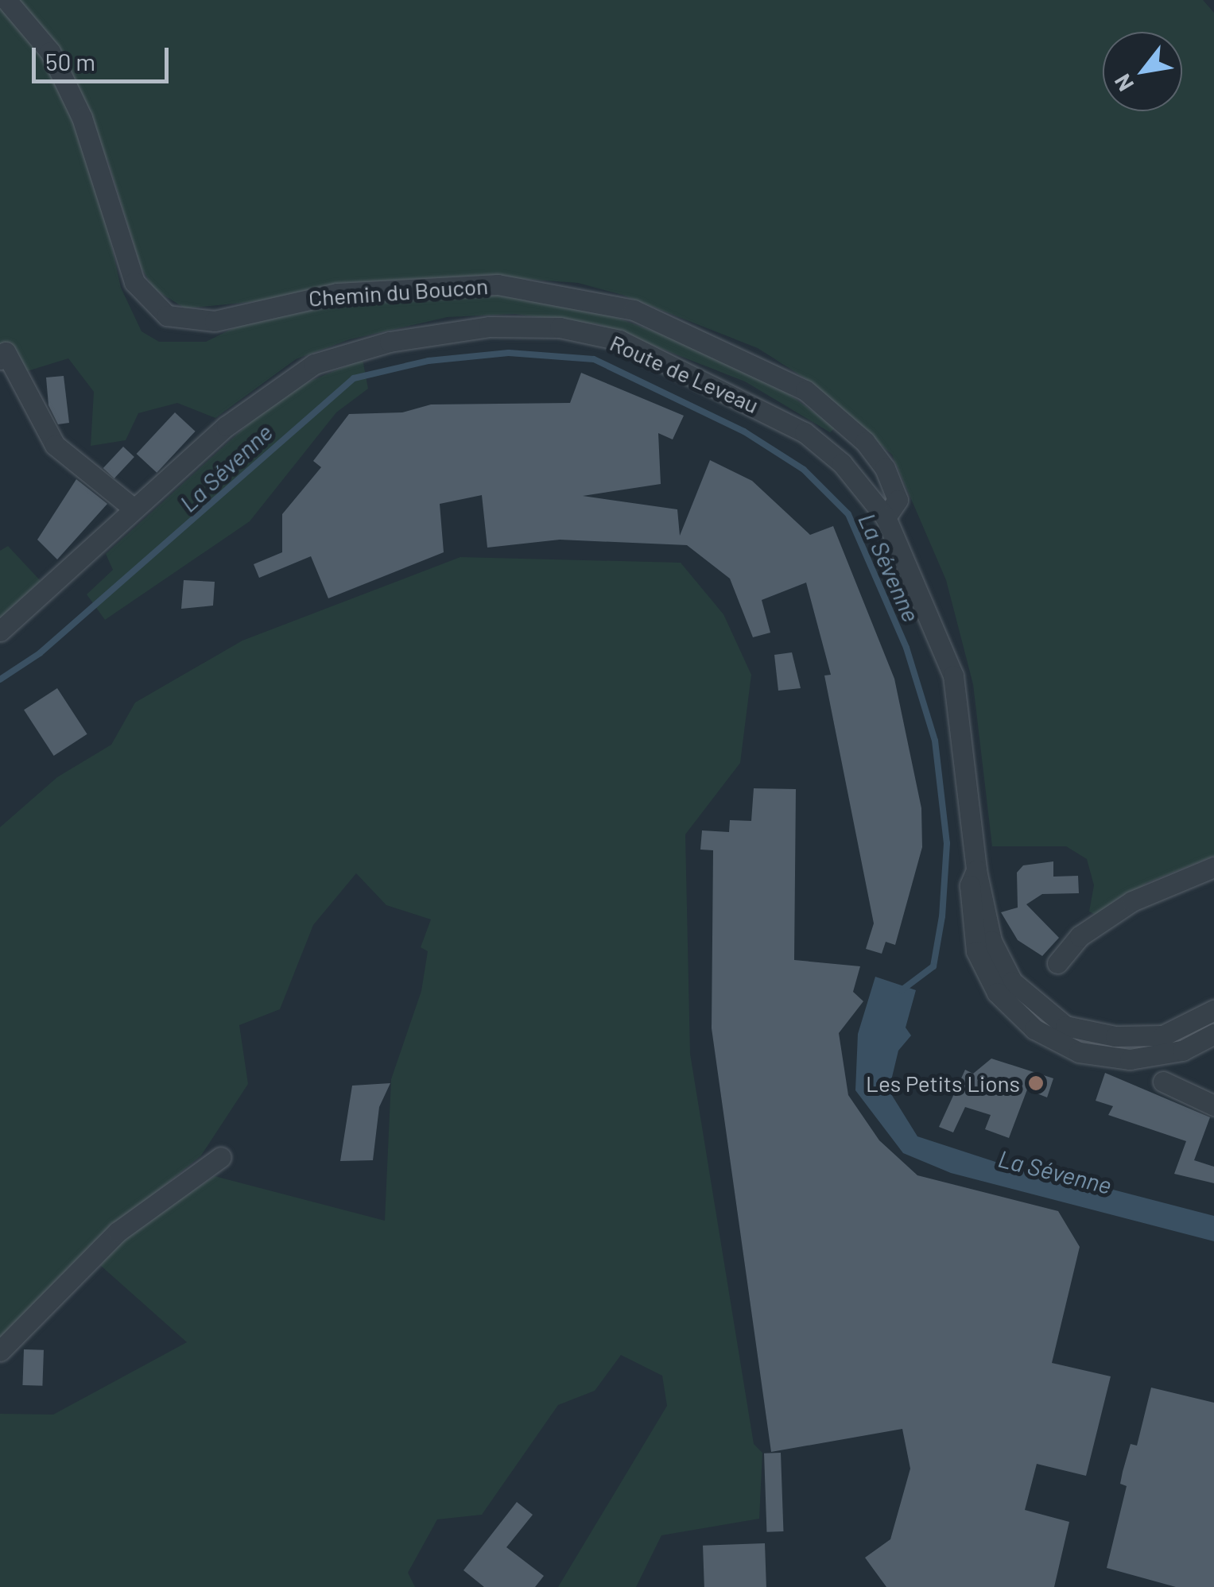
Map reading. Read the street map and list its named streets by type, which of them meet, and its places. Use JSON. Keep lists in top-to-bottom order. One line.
{"streets":{"street":["Chemin du Boucon","Route de Leveau"]},"crossings":[["Chemin du Boucon","Route de Leveau"]],"water":["La Sévenne"],"places":["Les Petits Lions"],"scale_bar":"50 m","north":"bottom left"}
